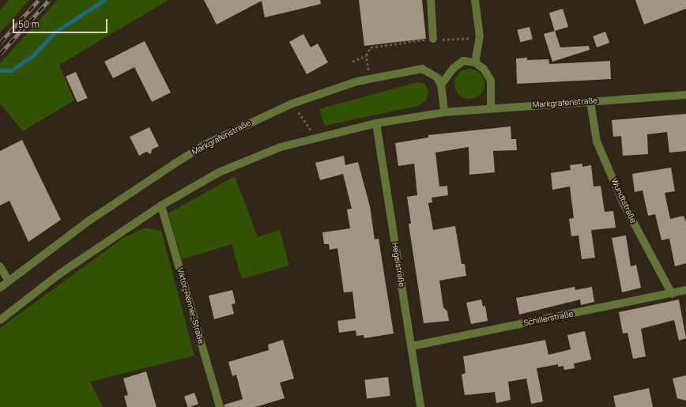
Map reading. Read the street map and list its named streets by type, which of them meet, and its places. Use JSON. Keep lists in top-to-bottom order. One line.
{"streets":{"street":["Markgrafenstraße","Wundtstraße","Hegelstraße","Viktor-Renner-Straße","Schillerstraße"]},"crossings":[["Markgrafenstraße","Wundtstraße"],["Markgrafenstraße","Hegelstraße"],["Markgrafenstraße","Viktor-Renner-Straße"],["Wundtstraße","Schillerstraße"],["Hegelstraße","Schillerstraße"]],"scale_bar":"50 m"}
